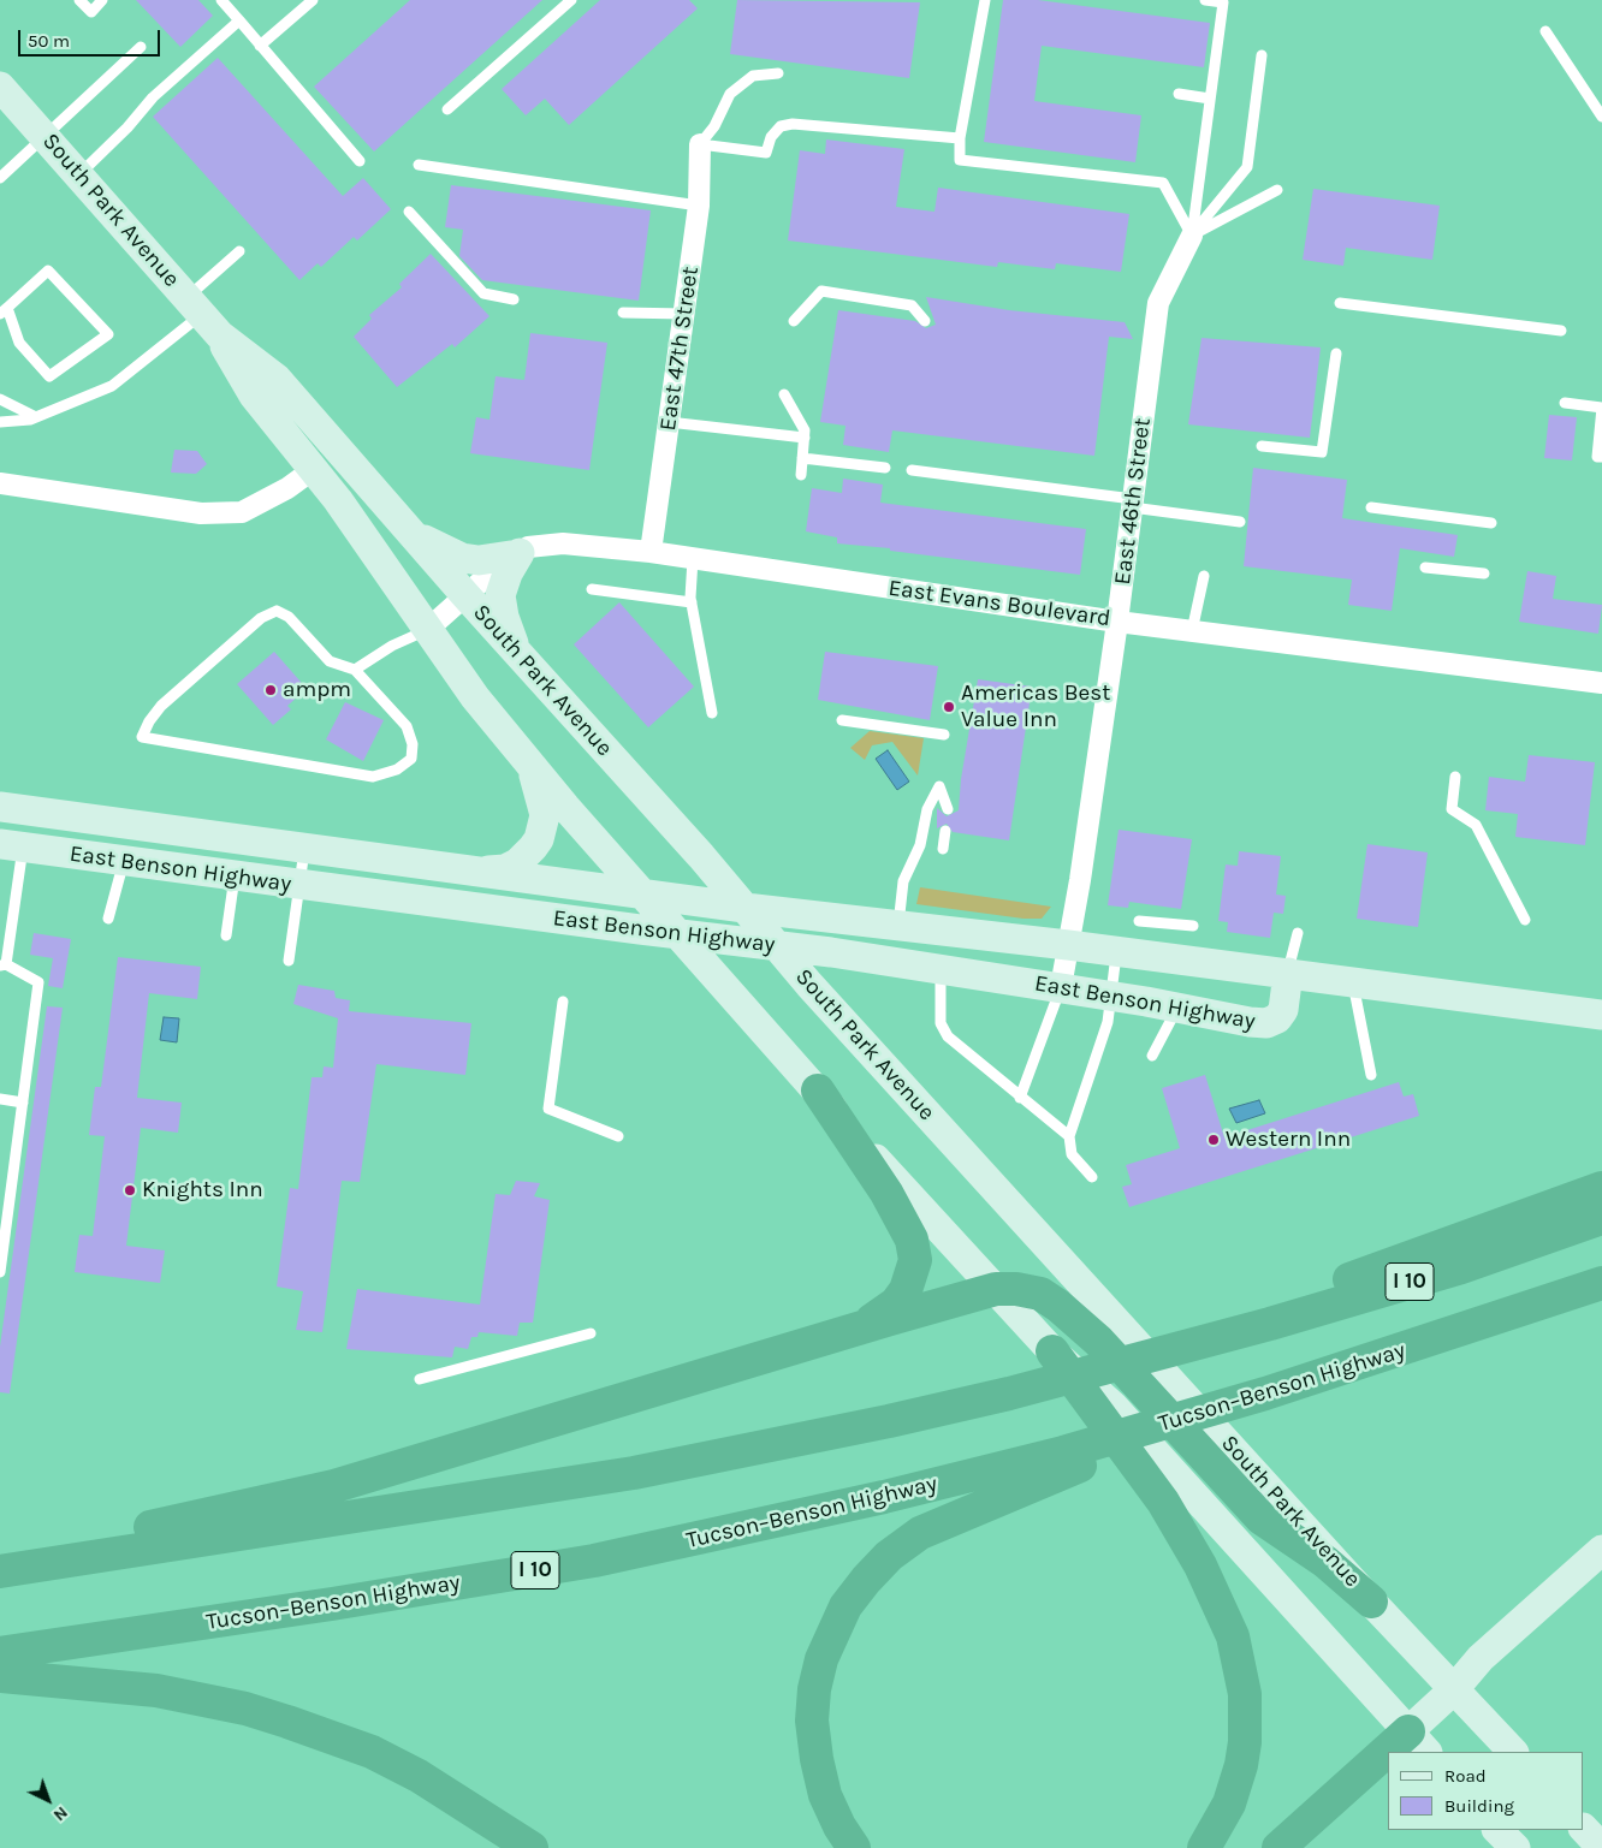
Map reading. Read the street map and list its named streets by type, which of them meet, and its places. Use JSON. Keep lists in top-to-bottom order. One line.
{"streets":{"highway":["I 10","Tucson–Benson Highway"],"main road":["South Park Avenue","East Benson Highway"],"street":["East 47th Street","East 46th Street","East Evans Boulevard"]},"crossings":[["South Park Avenue","East Evans Boulevard"],["South Park Avenue","East Benson Highway"],["East 47th Street","East Evans Boulevard"],["East 46th Street","East Evans Boulevard"],["East 46th Street","East Benson Highway"]],"places":["ampm","Americas Best Value Inn","Western Inn","Knights Inn"],"legend":["Road","Building"],"scale_bar":"50 m","north":"bottom right"}
